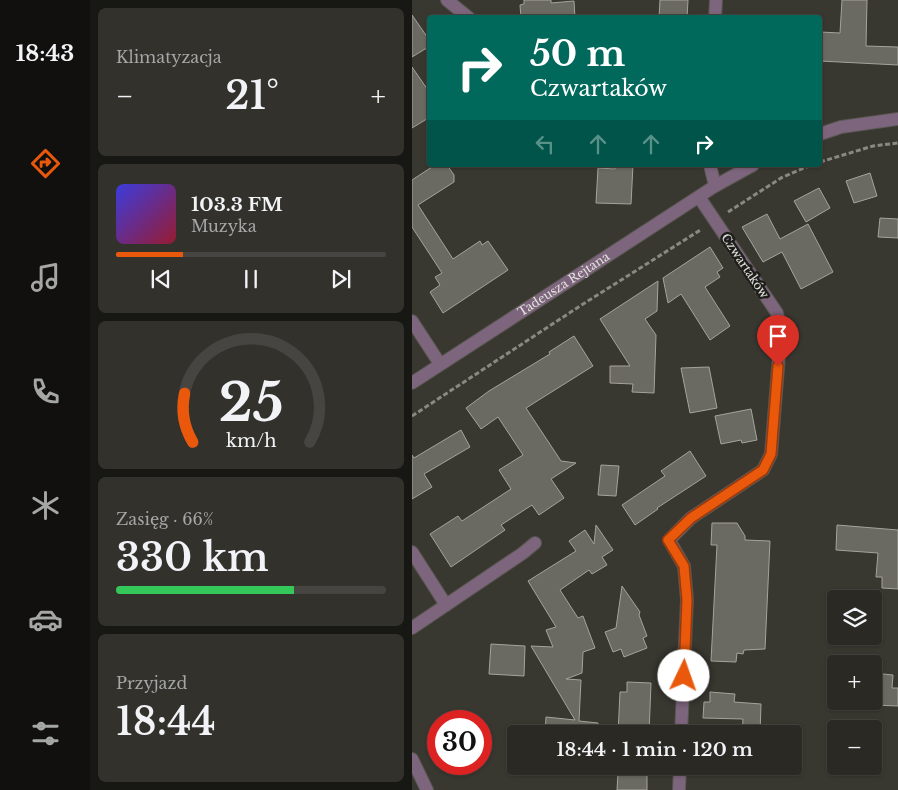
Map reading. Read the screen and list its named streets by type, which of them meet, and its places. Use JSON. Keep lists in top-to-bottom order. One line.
{"streets":{"street":["Czwartaków","Tadeusza Rejtana"]},"crossings":[["Czwartaków","Tadeusza Rejtana"]],"page":{"tabs":"18:43","tile":["Klimatyzacja",["Zasięg · 66%","330 km"],["Przyjazd","18:44"]],"turn":["50 m","Czwartaków"],"heat":["−","21°","+"],"song":["103.3 FM","Muzyka"],"map_buttons":["+","−"],"limit":"30","trip":"18:44 · 1 min · 120 m","gauge":["25","km/h"]}}
